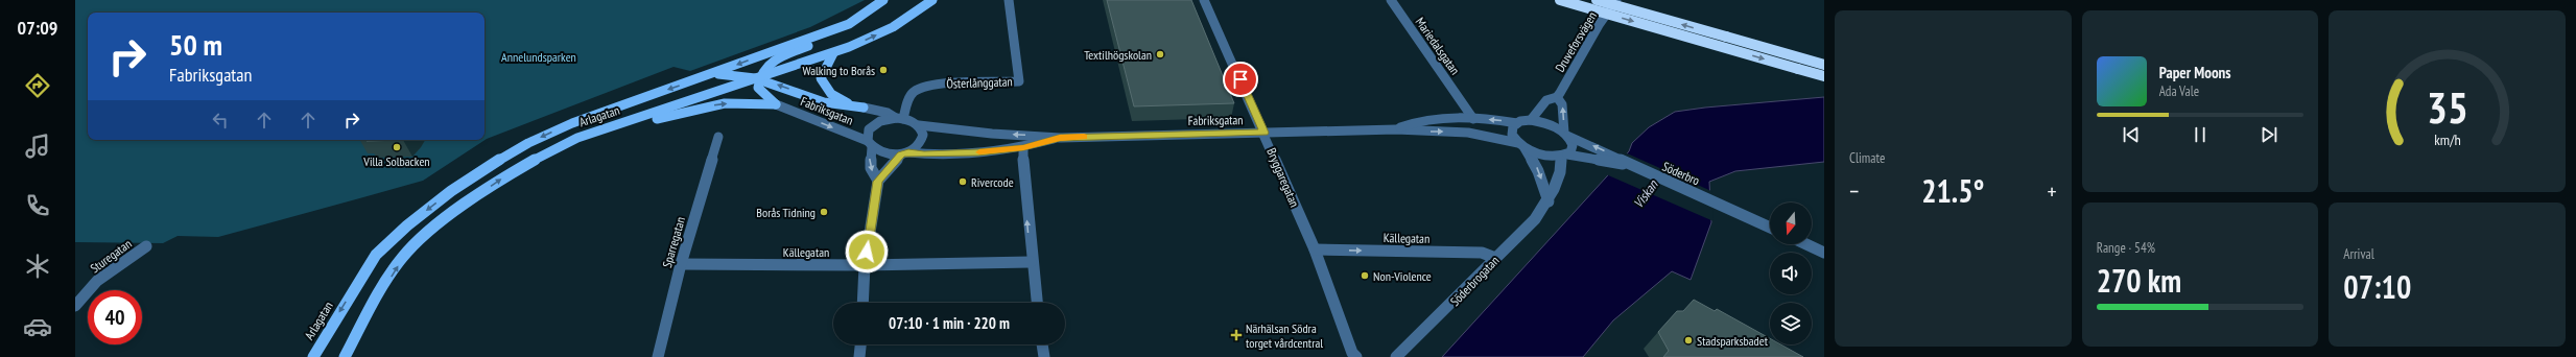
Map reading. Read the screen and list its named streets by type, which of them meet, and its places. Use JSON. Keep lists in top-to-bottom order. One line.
{"streets":{"main road":["Arlagatan"],"street":["Druveforsvägen","Mariedalsgatan","Österlånggatan","Fabriksgatan","Söderbro","Bryggaregatan","Källegatan","Sparregatan","Sturegatan","Söderbrogatan"]},"crossings":[["Druveforsvägen","Fabriksgatan"],["Mariedalsgatan","Fabriksgatan"],["Österlånggatan","Fabriksgatan"],["Fabriksgatan","Söderbro"],["Fabriksgatan","Bryggaregatan"],["Fabriksgatan","Söderbrogatan"],["Bryggaregatan","Källegatan"],["Källegatan","Sparregatan"],["Källegatan","Söderbrogatan"]],"water":["Viskan"],"parks":["Annelundsparken"],"places":{"other":["Textilhögskolan","Walking to Borås","Villa Solbacken","Rivercode","Borås Tidning","Non-Violence","Stadsparksbadet"],"health":["Närhälsan Södra torget vårdcentral"]},"north":"bottom","page":{"tabs":"07:09","tile":["Climate",["Range · 54%","270 km"],["Arrival","07:10"]],"turn":["50 m","Fabriksgatan"],"song":["Paper Moons","Ada Vale"],"heat":["−","21.5°","+"],"limit":"40","trip":"07:10 · 1 min · 220 m","gauge":["35","km/h"]}}
